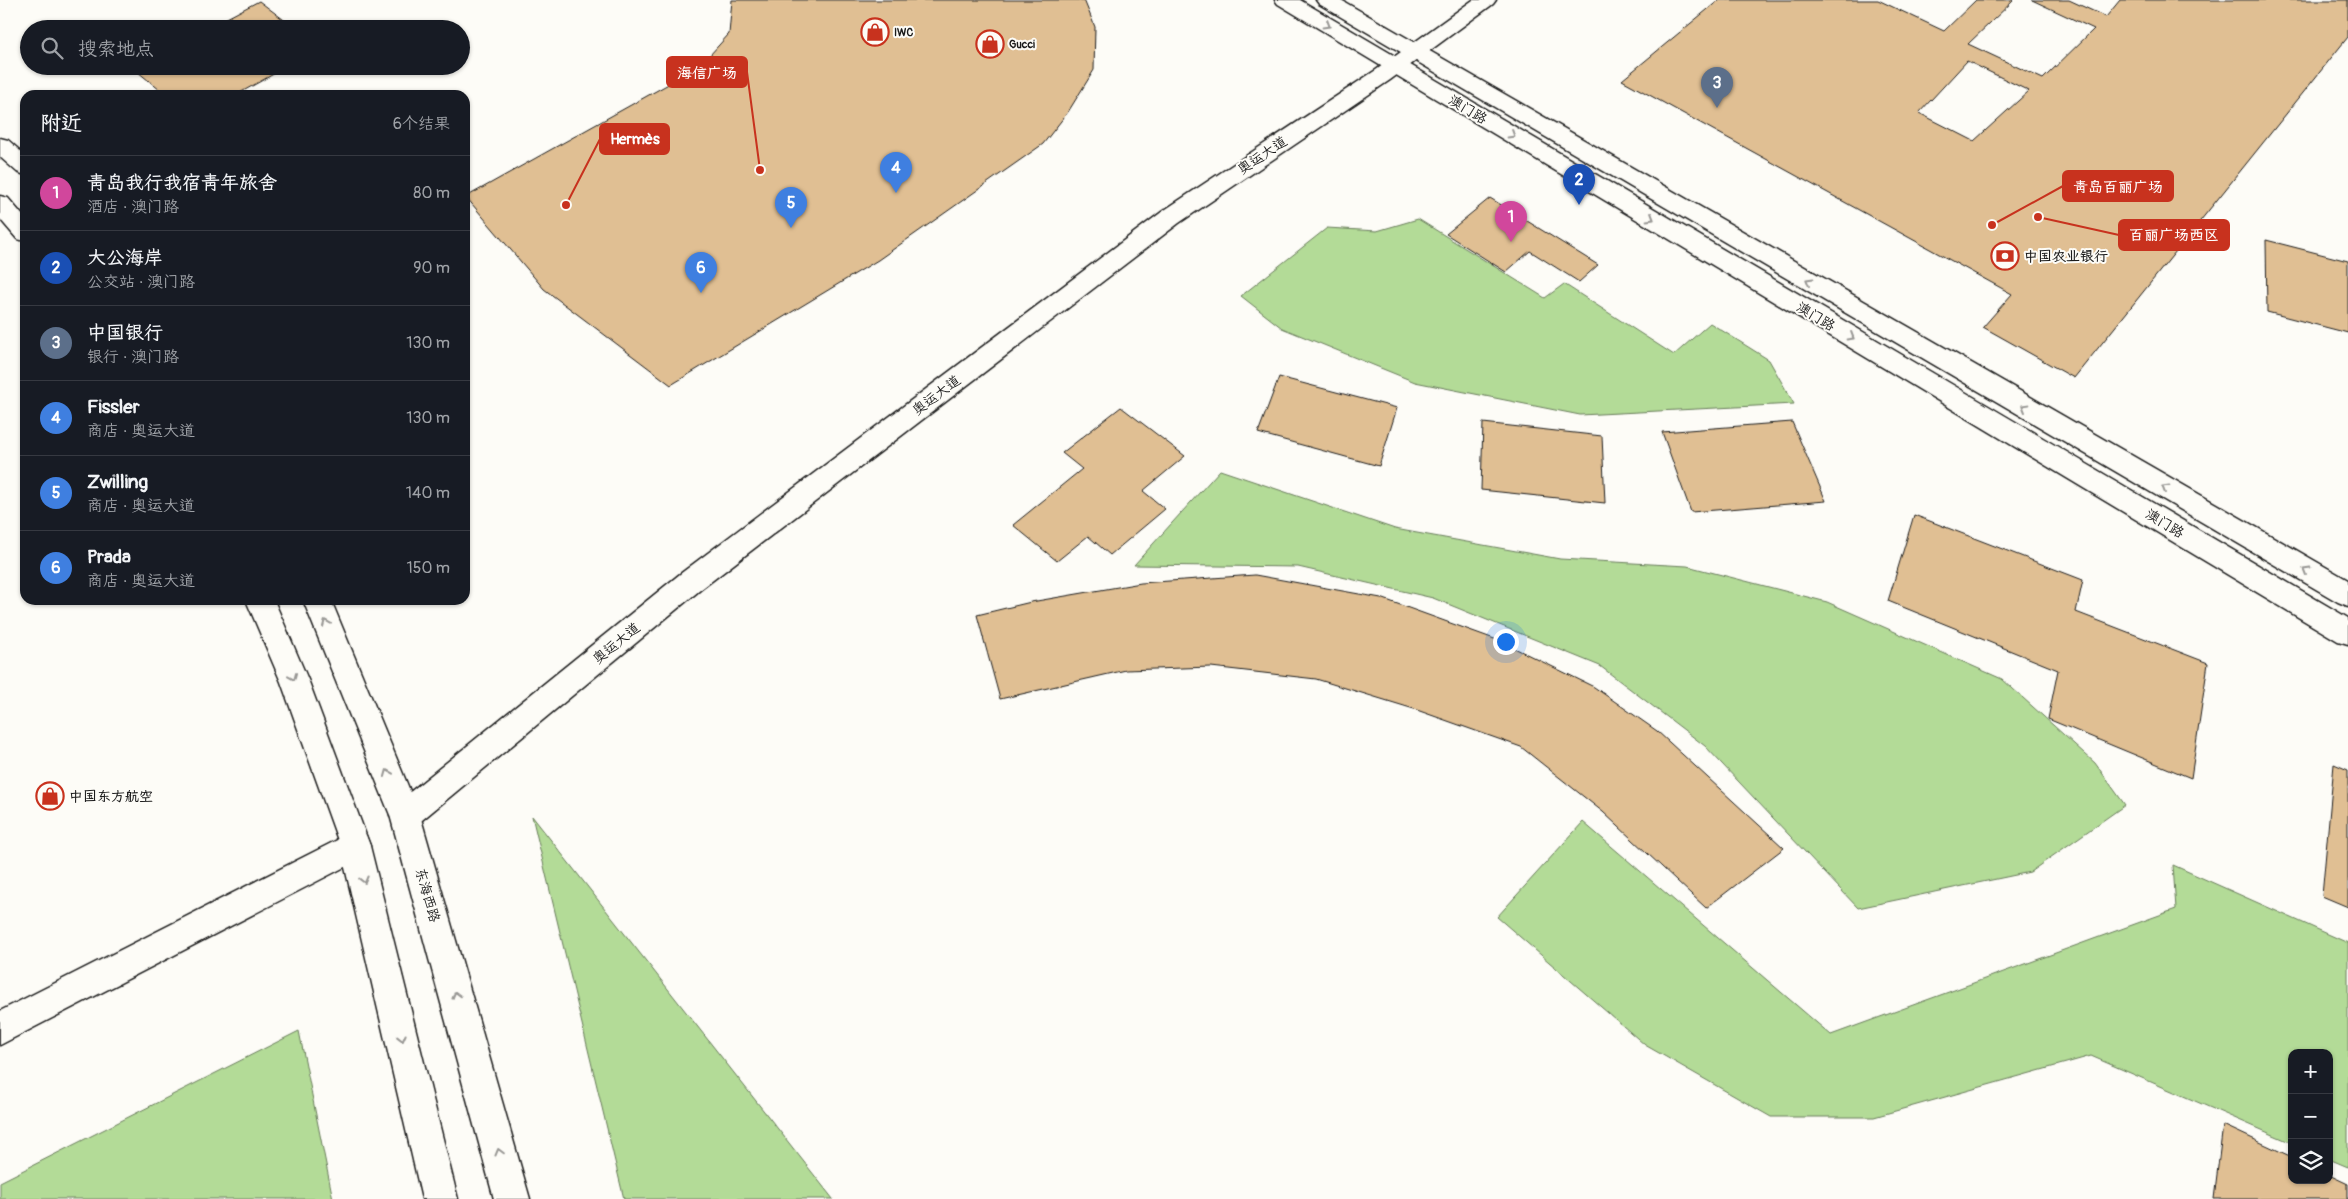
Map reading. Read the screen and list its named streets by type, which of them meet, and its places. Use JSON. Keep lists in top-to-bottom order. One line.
{"streets":{"main road":["澳门路","奥运大道","东海西路"]},"crossings":[["澳门路","奥运大道"],["奥运大道","东海西路"]],"places":{"shop":["IWC","Gucci","中国东方航空"],"other":["海信广场","Hermès","百丽广场西区","青岛百丽广场"],"bank":["中国农业银行"]},"page":{"search":"搜索地点","pins":["3","4","2","5","1","6"],"heading":["附近","6个结果"],"list":[{"mark":"1","name":"青岛我行我宿青年旅舍","note":"酒店 · 澳门路","value":"80 m"},{"mark":"2","name":"大公海岸","note":"公交站 · 澳门路","value":"90 m"},{"mark":"3","name":"中国银行","note":"银行 · 澳门路","value":"130 m"},{"mark":"4","name":"Fissler","note":"商店 · 奥运大道","value":"130 m"},{"mark":"5","name":"Zwilling","note":"商店 · 奥运大道","value":"140 m"},{"mark":"6","name":"Prada","note":"商店 · 奥运大道","value":"150 m"}],"map_buttons":["+","−"]}}
